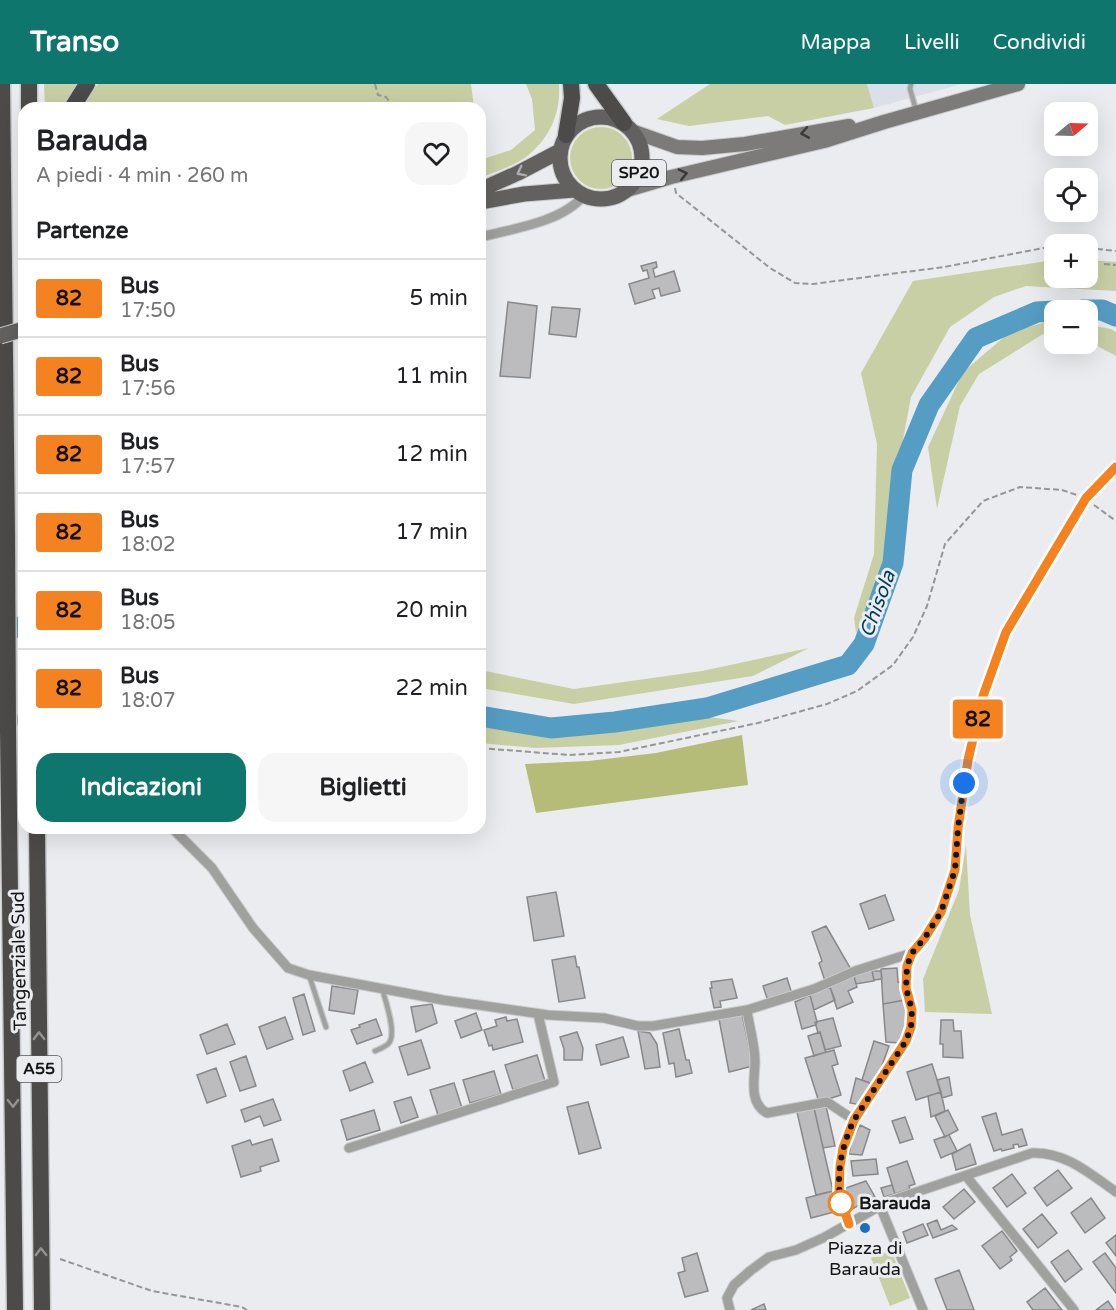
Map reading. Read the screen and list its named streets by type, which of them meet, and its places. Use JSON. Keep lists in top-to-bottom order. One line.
{"streets":{"highway":["Tangenziale Sud","A55"],"main road":["SP20"]},"water":["Chisola"],"places":["Barauda","Piazza di Barauda"],"lines":["bus line 82"],"north":"right","page":{"header":"Transo","nav":["Mappa","Livelli","Condividi"],"on_map":"82","map_buttons":["+","−"],"heading":[["Barauda","A piedi · 4 min · 260 m"],"Partenze"],"list":[{"mark":"82","name":"Bus","note":"17:50","value":"5 min"},{"mark":"82","name":"Bus","note":"17:56","value":"11 min"},{"mark":"82","name":"Bus","note":"17:57","value":"12 min"},{"mark":"82","name":"Bus","note":"18:02","value":"17 min"},{"mark":"82","name":"Bus","note":"18:05","value":"20 min"},{"mark":"82","name":"Bus","note":"18:07","value":"22 min"}],"buttons":["Indicazioni","Biglietti"]}}
